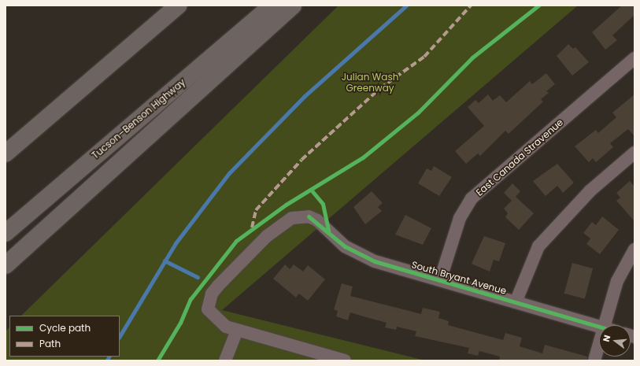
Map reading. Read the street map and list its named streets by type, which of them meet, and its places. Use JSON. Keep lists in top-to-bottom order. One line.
{"streets":{"highway":["Tucson–Benson Highway"],"street":["East Canada Stravenue","South Bryant Avenue"]},"crossings":[["East Canada Stravenue","South Bryant Avenue"]],"parks":["Julian Wash Greenway"],"legend":["Cycle path","Path"],"north":"left"}
